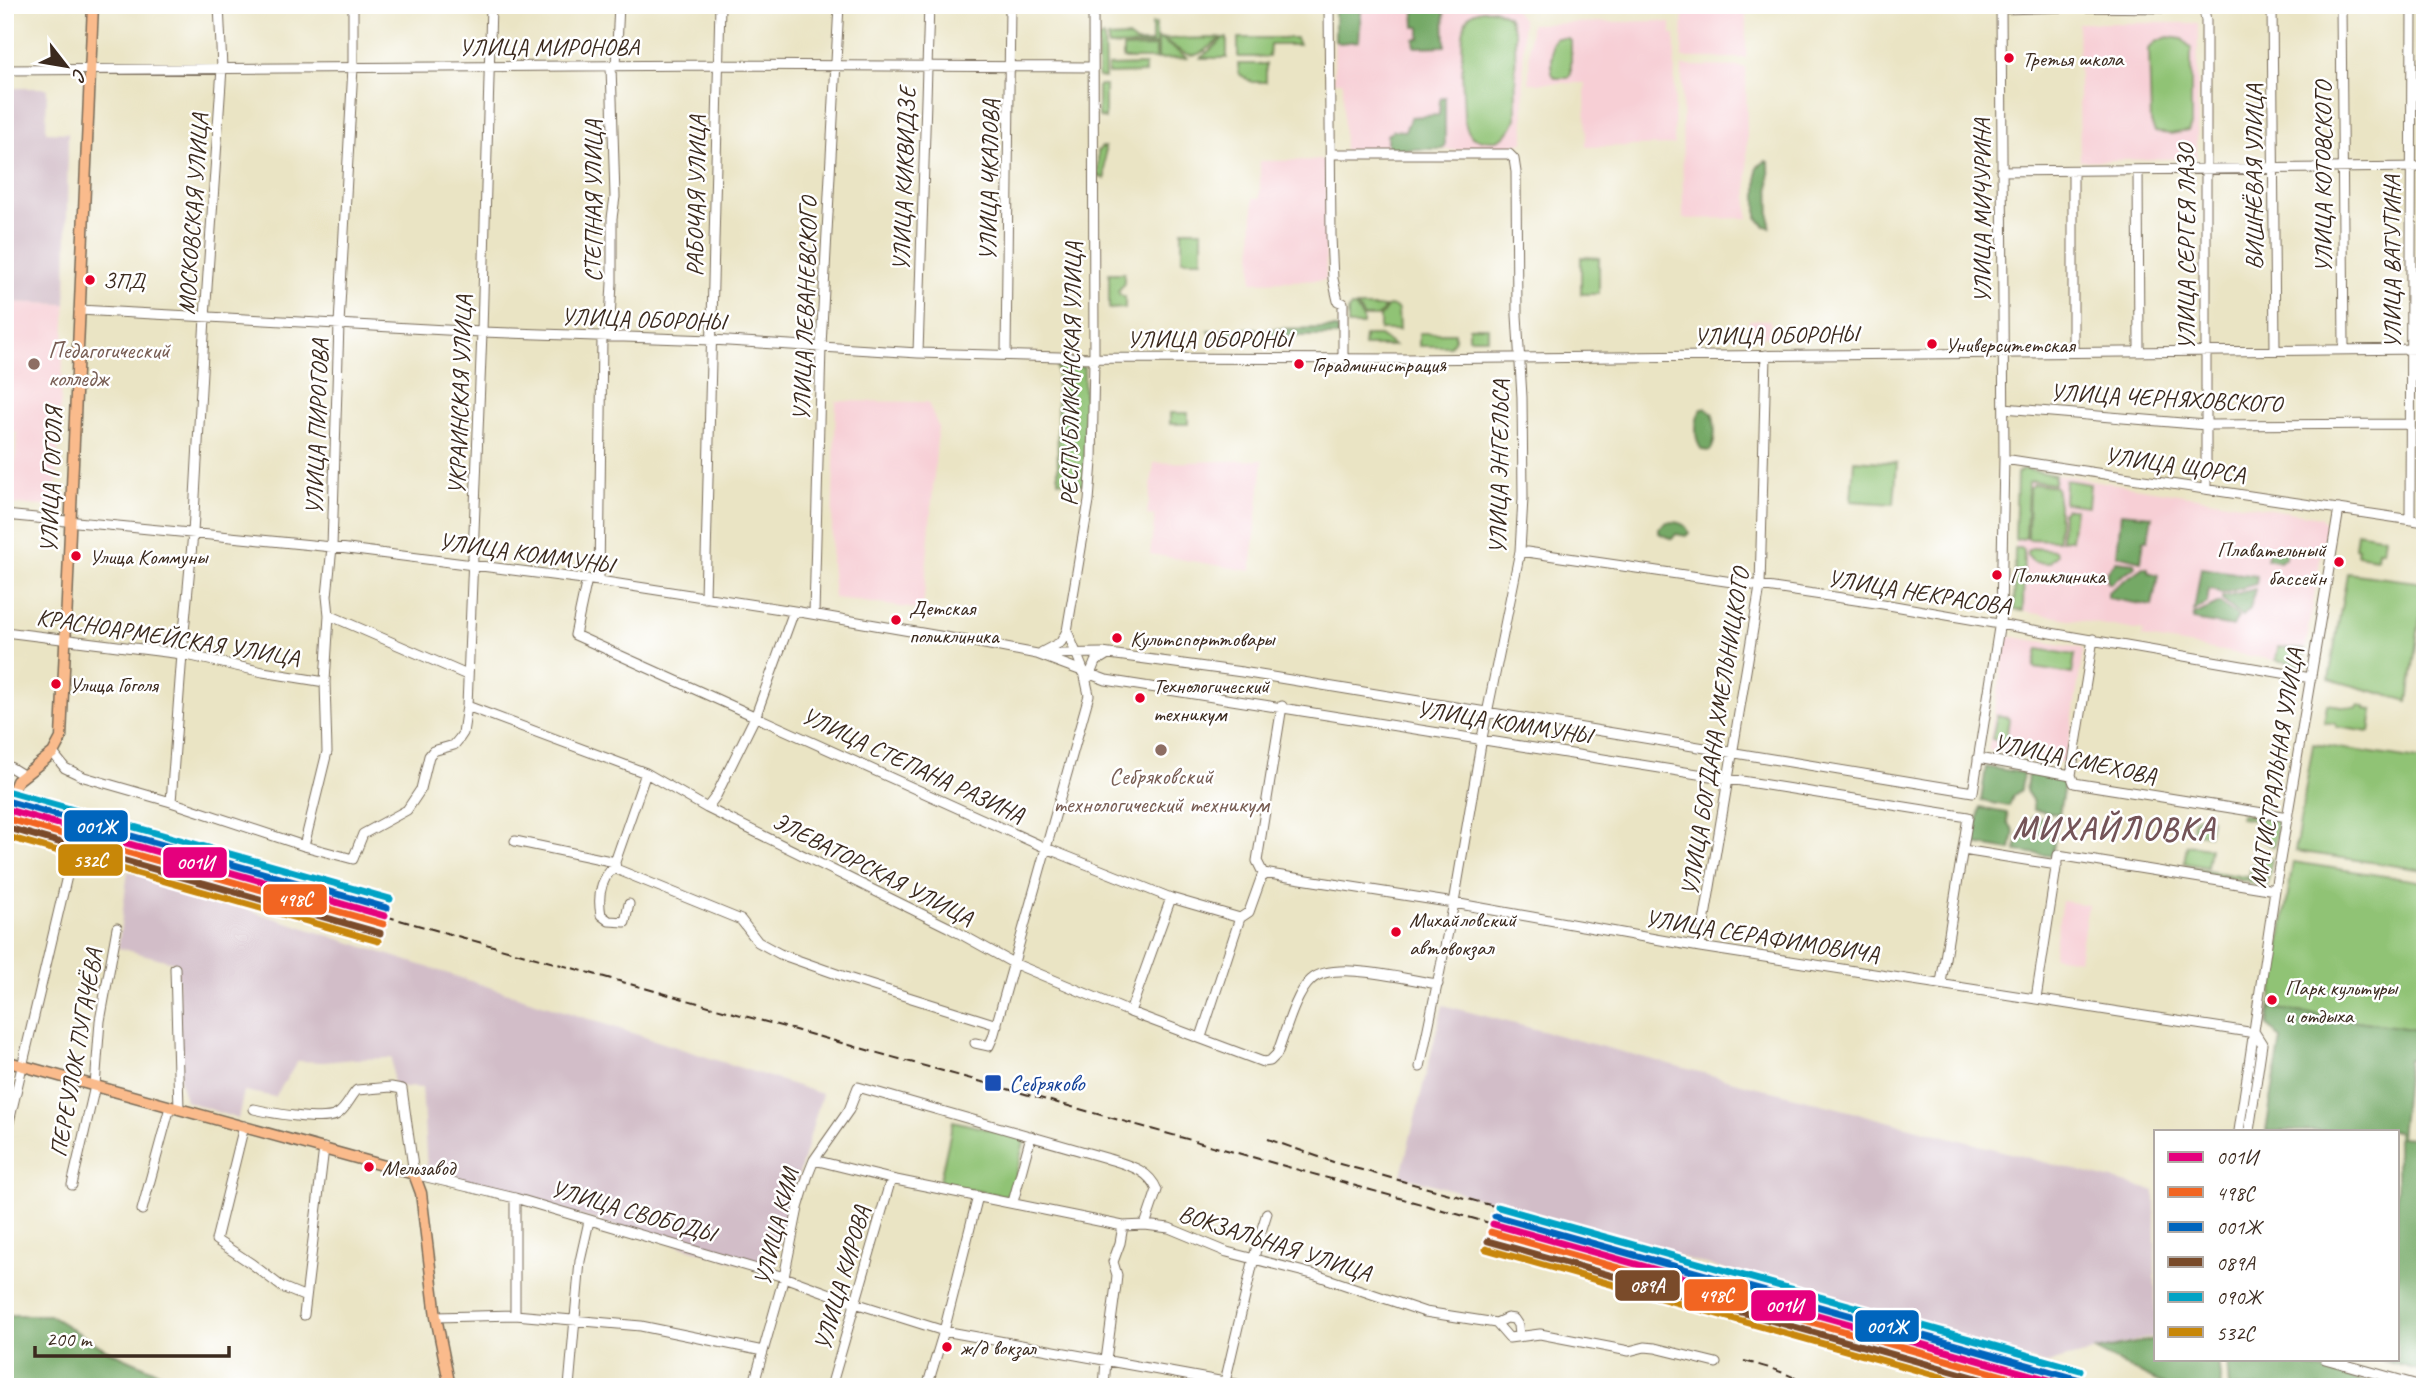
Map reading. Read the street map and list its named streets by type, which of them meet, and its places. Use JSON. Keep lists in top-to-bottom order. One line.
{"streets":{"main road":["УЛИЦА ГОГОЛЯ","УЛИЦА СВОБОДЫ"],"street":["УЛИЦА МИРОНОВА","ВИШНЁВАЯ УЛИЦА","УЛИЦА КОТОВСКОГО","УЛИЦА КИКВИДЗЕ","УЛИЦА ЧКАЛОВА","РАБОЧАЯ УЛИЦА","СТЕПНАЯ УЛИЦА","УЛИЦА МИЧУРИНА","МОСКОВСКАЯ УЛИЦА","УЛИЦА СЕРГЕЯ ЛАЗО","УЛИЦА ВАТУТИНА","УЛИЦА ЛЕВАНЕВСКОГО","УЛИЦА ОБОРОНЫ","РЕСПУБЛИКАНСКАЯ УЛИЦА","УКРАИНСКАЯ УЛИЦА","УЛИЦА ЧЕРНЯХОВСКОГО","УЛИЦА ПИРОГОВА","УЛИЦА ЩОРСА","УЛИЦА ЭНГЕЛЬСА","УЛИЦА КОММУНЫ","УЛИЦА НЕКРАСОВА","КРАСНОАРМЕЙСКАЯ УЛИЦА","УЛИЦА БОГДАНА ХМЕЛЬНИЦКОГО","УЛИЦА СМЕХОВА","УЛИЦА СТЕПАНА РАЗИНА","МАГИСТРАЛЬНАЯ УЛИЦА","ЭЛЕВАТОРСКАЯ УЛИЦА","УЛИЦА СЕРАФИМОВИЧА","ПЕРЕУЛОК ПУГАЧЁВА","УЛИЦА КИМ","ВОКЗАЛЬНАЯ УЛИЦА","УЛИЦА КИРОВА"]},"crossings":[["УЛИЦА МИРОНОВА","УЛИЦА КИКВИДЗЕ"],["УЛИЦА МИРОНОВА","УЛИЦА ЧКАЛОВА"],["УЛИЦА МИРОНОВА","РАБОЧАЯ УЛИЦА"],["УЛИЦА МИРОНОВА","СТЕПНАЯ УЛИЦА"],["УЛИЦА МИРОНОВА","МОСКОВСКАЯ УЛИЦА"],["УЛИЦА МИРОНОВА","УЛИЦА ЛЕВАНЕВСКОГО"],["УЛИЦА МИРОНОВА","РЕСПУБЛИКАНСКАЯ УЛИЦА"],["УЛИЦА МИРОНОВА","УКРАИНСКАЯ УЛИЦА"],["УЛИЦА МИРОНОВА","УЛИЦА ПИРОГОВА"],["УЛИЦА МИРОНОВА","УЛИЦА ГОГОЛЯ"],["ВИШНЁВАЯ УЛИЦА","УЛИЦА ОБОРОНЫ"],["УЛИЦА КОТОВСКОГО","УЛИЦА ОБОРОНЫ"],["УЛИЦА КИКВИДЗЕ","УЛИЦА ОБОРОНЫ"],["УЛИЦА ЧКАЛОВА","УЛИЦА ОБОРОНЫ"],["РАБОЧАЯ УЛИЦА","УЛИЦА ОБОРОНЫ"],["РАБОЧАЯ УЛИЦА","УЛИЦА КОММУНЫ"],["СТЕПНАЯ УЛИЦА","УЛИЦА ОБОРОНЫ"],["СТЕПНАЯ УЛИЦА","УЛИЦА КОММУНЫ"],["УЛИЦА МИЧУРИНА","УЛИЦА ОБОРОНЫ"],["УЛИЦА МИЧУРИНА","УЛИЦА ЧЕРНЯХОВСКОГО"],["УЛИЦА МИЧУРИНА","УЛИЦА ЩОРСА"],["УЛИЦА МИЧУРИНА","УЛИЦА КОММУНЫ"],["УЛИЦА МИЧУРИНА","УЛИЦА НЕКРАСОВА"],["УЛИЦА МИЧУРИНА","УЛИЦА СМЕХОВА"],["МОСКОВСКАЯ УЛИЦА","УЛИЦА ОБОРОНЫ"],["МОСКОВСКАЯ УЛИЦА","УЛИЦА КОММУНЫ"],["МОСКОВСКАЯ УЛИЦА","КРАСНОАРМЕЙСКАЯ УЛИЦА"],["УЛИЦА СЕРГЕЯ ЛАЗО","УЛИЦА ОБОРОНЫ"],["УЛИЦА СЕРГЕЯ ЛАЗО","УЛИЦА ЧЕРНЯХОВСКОГО"],["УЛИЦА СЕРГЕЯ ЛАЗО","УЛИЦА ЩОРСА"],["УЛИЦА ВАТУТИНА","УЛИЦА ОБОРОНЫ"],["УЛИЦА ВАТУТИНА","УЛИЦА ЧЕРНЯХОВСКОГО"],["УЛИЦА ВАТУТИНА","УЛИЦА ЩОРСА"],["УЛИЦА ЛЕВАНЕВСКОГО","УЛИЦА ОБОРОНЫ"],["УЛИЦА ЛЕВАНЕВСКОГО","УЛИЦА КОММУНЫ"],["УЛИЦА ОБОРОНЫ","РЕСПУБЛИКАНСКАЯ УЛИЦА"],["УЛИЦА ОБОРОНЫ","УКРАИНСКАЯ УЛИЦА"],["УЛИЦА ОБОРОНЫ","УЛИЦА ПИРОГОВА"],["УЛИЦА ОБОРОНЫ","УЛИЦА ЭНГЕЛЬСА"],["УЛИЦА ОБОРОНЫ","УЛИЦА ГОГОЛЯ"],["УЛИЦА ОБОРОНЫ","УЛИЦА БОГДАНА ХМЕЛЬНИЦКОГО"],["РЕСПУБЛИКАНСКАЯ УЛИЦА","УЛИЦА КОММУНЫ"],["РЕСПУБЛИКАНСКАЯ УЛИЦА","УЛИЦА СТЕПАНА РАЗИНА"],["РЕСПУБЛИКАНСКАЯ УЛИЦА","ЭЛЕВАТОРСКАЯ УЛИЦА"],["УКРАИНСКАЯ УЛИЦА","УЛИЦА ПИРОГОВА"],["УКРАИНСКАЯ УЛИЦА","УЛИЦА КОММУНЫ"],["УКРАИНСКАЯ УЛИЦА","ЭЛЕВАТОРСКАЯ УЛИЦА"],["УЛИЦА ПИРОГОВА","УЛИЦА КОММУНЫ"],["УЛИЦА ПИРОГОВА","КРАСНОАРМЕЙСКАЯ УЛИЦА"],["УЛИЦА ЩОРСА","МАГИСТРАЛЬНАЯ УЛИЦА"],["УЛИЦА ЭНГЕЛЬСА","УЛИЦА КОММУНЫ"],["УЛИЦА ЭНГЕЛЬСА","УЛИЦА НЕКРАСОВА"],["УЛИЦА ЭНГЕЛЬСА","ЭЛЕВАТОРСКАЯ УЛИЦА"],["УЛИЦА ЭНГЕЛЬСА","УЛИЦА СЕРАФИМОВИЧА"],["УЛИЦА ГОГОЛЯ","УЛИЦА КОММУНЫ"],["УЛИЦА ГОГОЛЯ","КРАСНОАРМЕЙСКАЯ УЛИЦА"],["УЛИЦА КОММУНЫ","УЛИЦА БОГДАНА ХМЕЛЬНИЦКОГО"],["УЛИЦА КОММУНЫ","УЛИЦА СТЕПАНА РАЗИНА"],["УЛИЦА НЕКРАСОВА","УЛИЦА БОГДАНА ХМЕЛЬНИЦКОГО"],["УЛИЦА НЕКРАСОВА","МАГИСТРАЛЬНАЯ УЛИЦА"],["УЛИЦА БОГДАНА ХМЕЛЬНИЦКОГО","УЛИЦА СЕРАФИМОВИЧА"],["УЛИЦА СМЕХОВА","МАГИСТРАЛЬНАЯ УЛИЦА"],["МАГИСТРАЛЬНАЯ УЛИЦА","УЛИЦА СЕРАФИМОВИЧА"],["ПЕРЕУЛОК ПУГАЧЁВА","УЛИЦА СВОБОДЫ"],["УЛИЦА СВОБОДЫ","УЛИЦА КИМ"],["УЛИЦА СВОБОДЫ","УЛИЦА КИРОВА"],["УЛИЦА КИМ","ВОКЗАЛЬНАЯ УЛИЦА"],["ВОКЗАЛЬНАЯ УЛИЦА","УЛИЦА КИРОВА"]],"districts":["МИХАЙЛОВКА"],"places":{"other":["Третья школа","ЗПД","Университетская","Педагогический колледж","Горадминистрация","Улица Коммуны","Плавательный бассейн","Поликлиника","Детская поликлиника","Культспорттовары","Улица Гоголя","Технологический техникум","Себряковский технологический техникум","Михайловский автовокзал","Парк культуры и отдыха","Мельзавод","ж/д вокзал"],"transit":["Себряково"]},"lines":["transit line 090Ж","transit line 001Ж","transit line 001И","transit line 498С","transit line 089А","transit line 532С"],"legend":["001И","498С","001Ж","089А","090Ж","532С"],"scale_bar":"200 m","north":"bottom right"}
